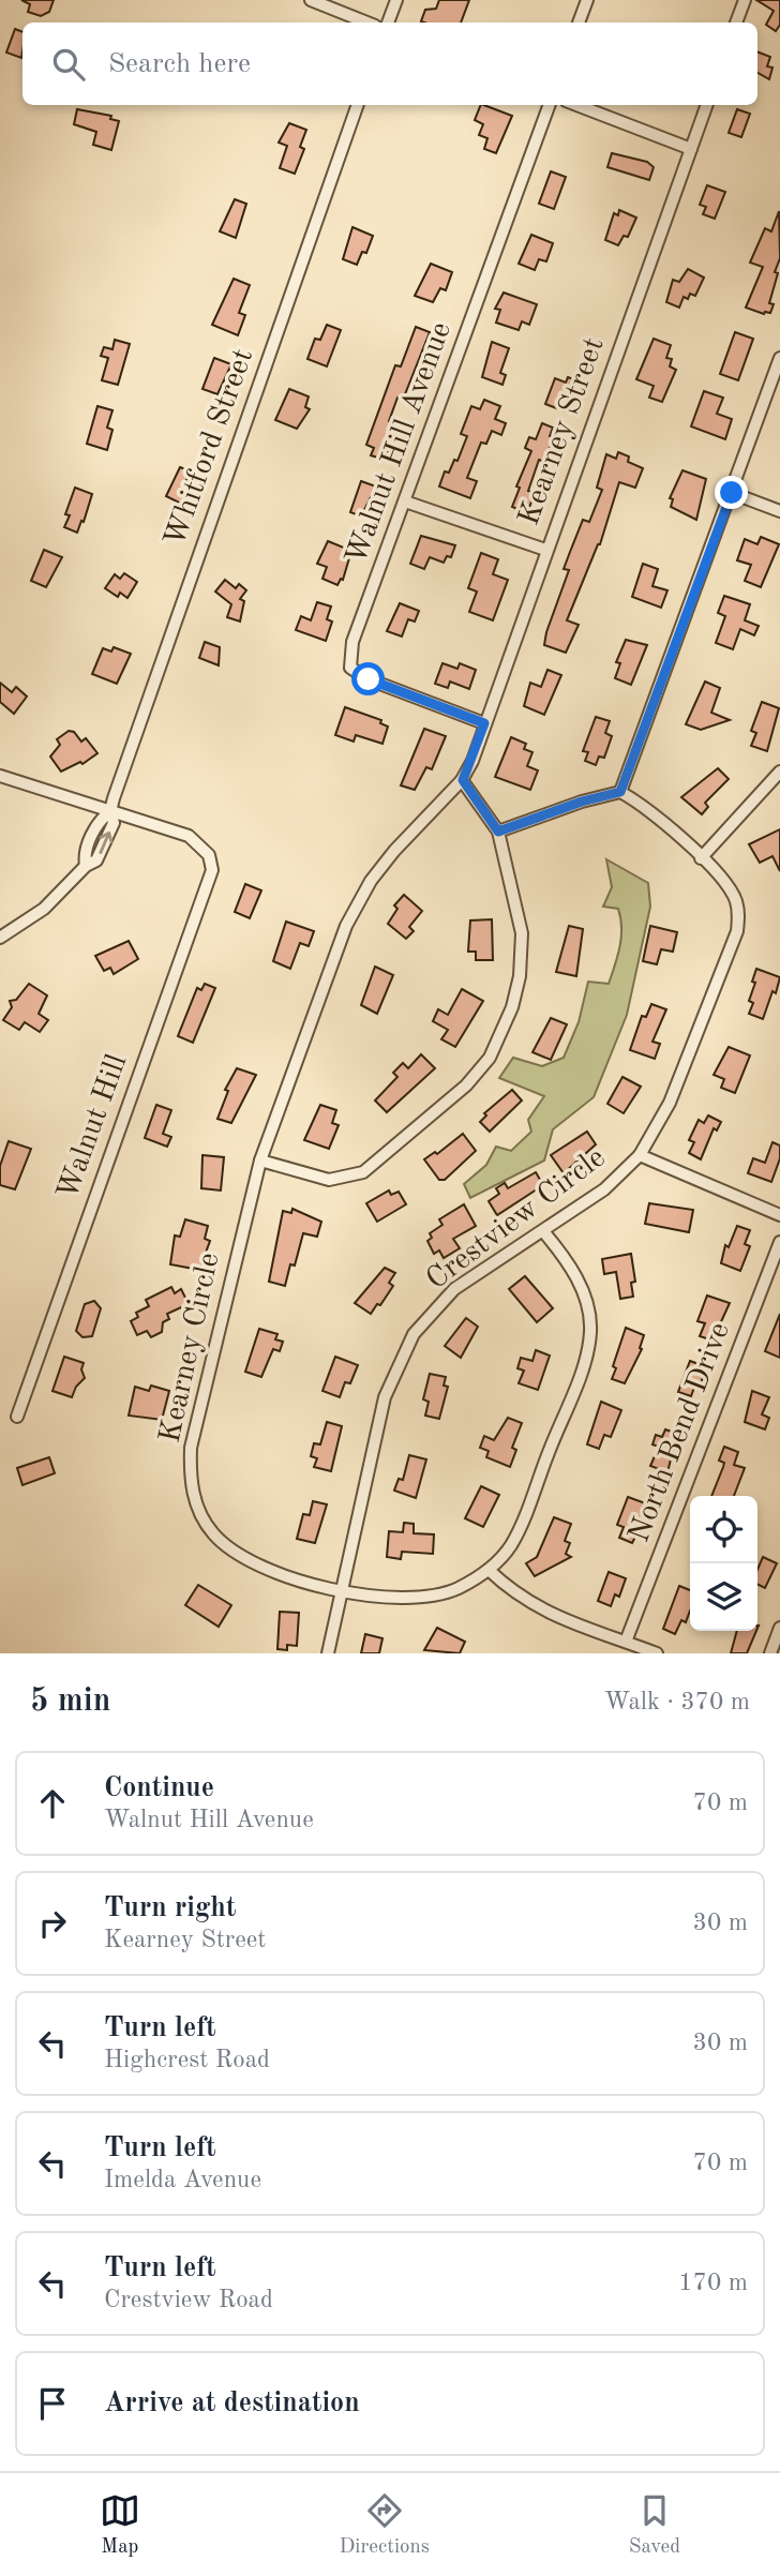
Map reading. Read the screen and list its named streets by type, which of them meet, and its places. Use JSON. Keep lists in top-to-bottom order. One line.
{"streets":{"street":["Kearney Street","Walnut Hill Avenue","Whitford Street","Walnut Hill","Crestview Circle","Kearney Circle","North Bend Drive"]},"crossings":[["Kearney Street","Walnut Hill Avenue"],["Kearney Street","Kearney Circle"],["Whitford Street","Walnut Hill"],["Crestview Circle","Kearney Circle"]],"page":{"search":"Search here","heading":["5 min","Walk · 370 m"],"list":[["Continue","Walnut Hill Avenue","70 m"],["Turn right","Kearney Street","30 m"],["Turn left","Highcrest Road","30 m"],["Turn left","Imelda Avenue","70 m"],["Turn left","Crestview Road","170 m"],"Arrive at destination"],"nav":["Map","Directions","Saved"]}}
